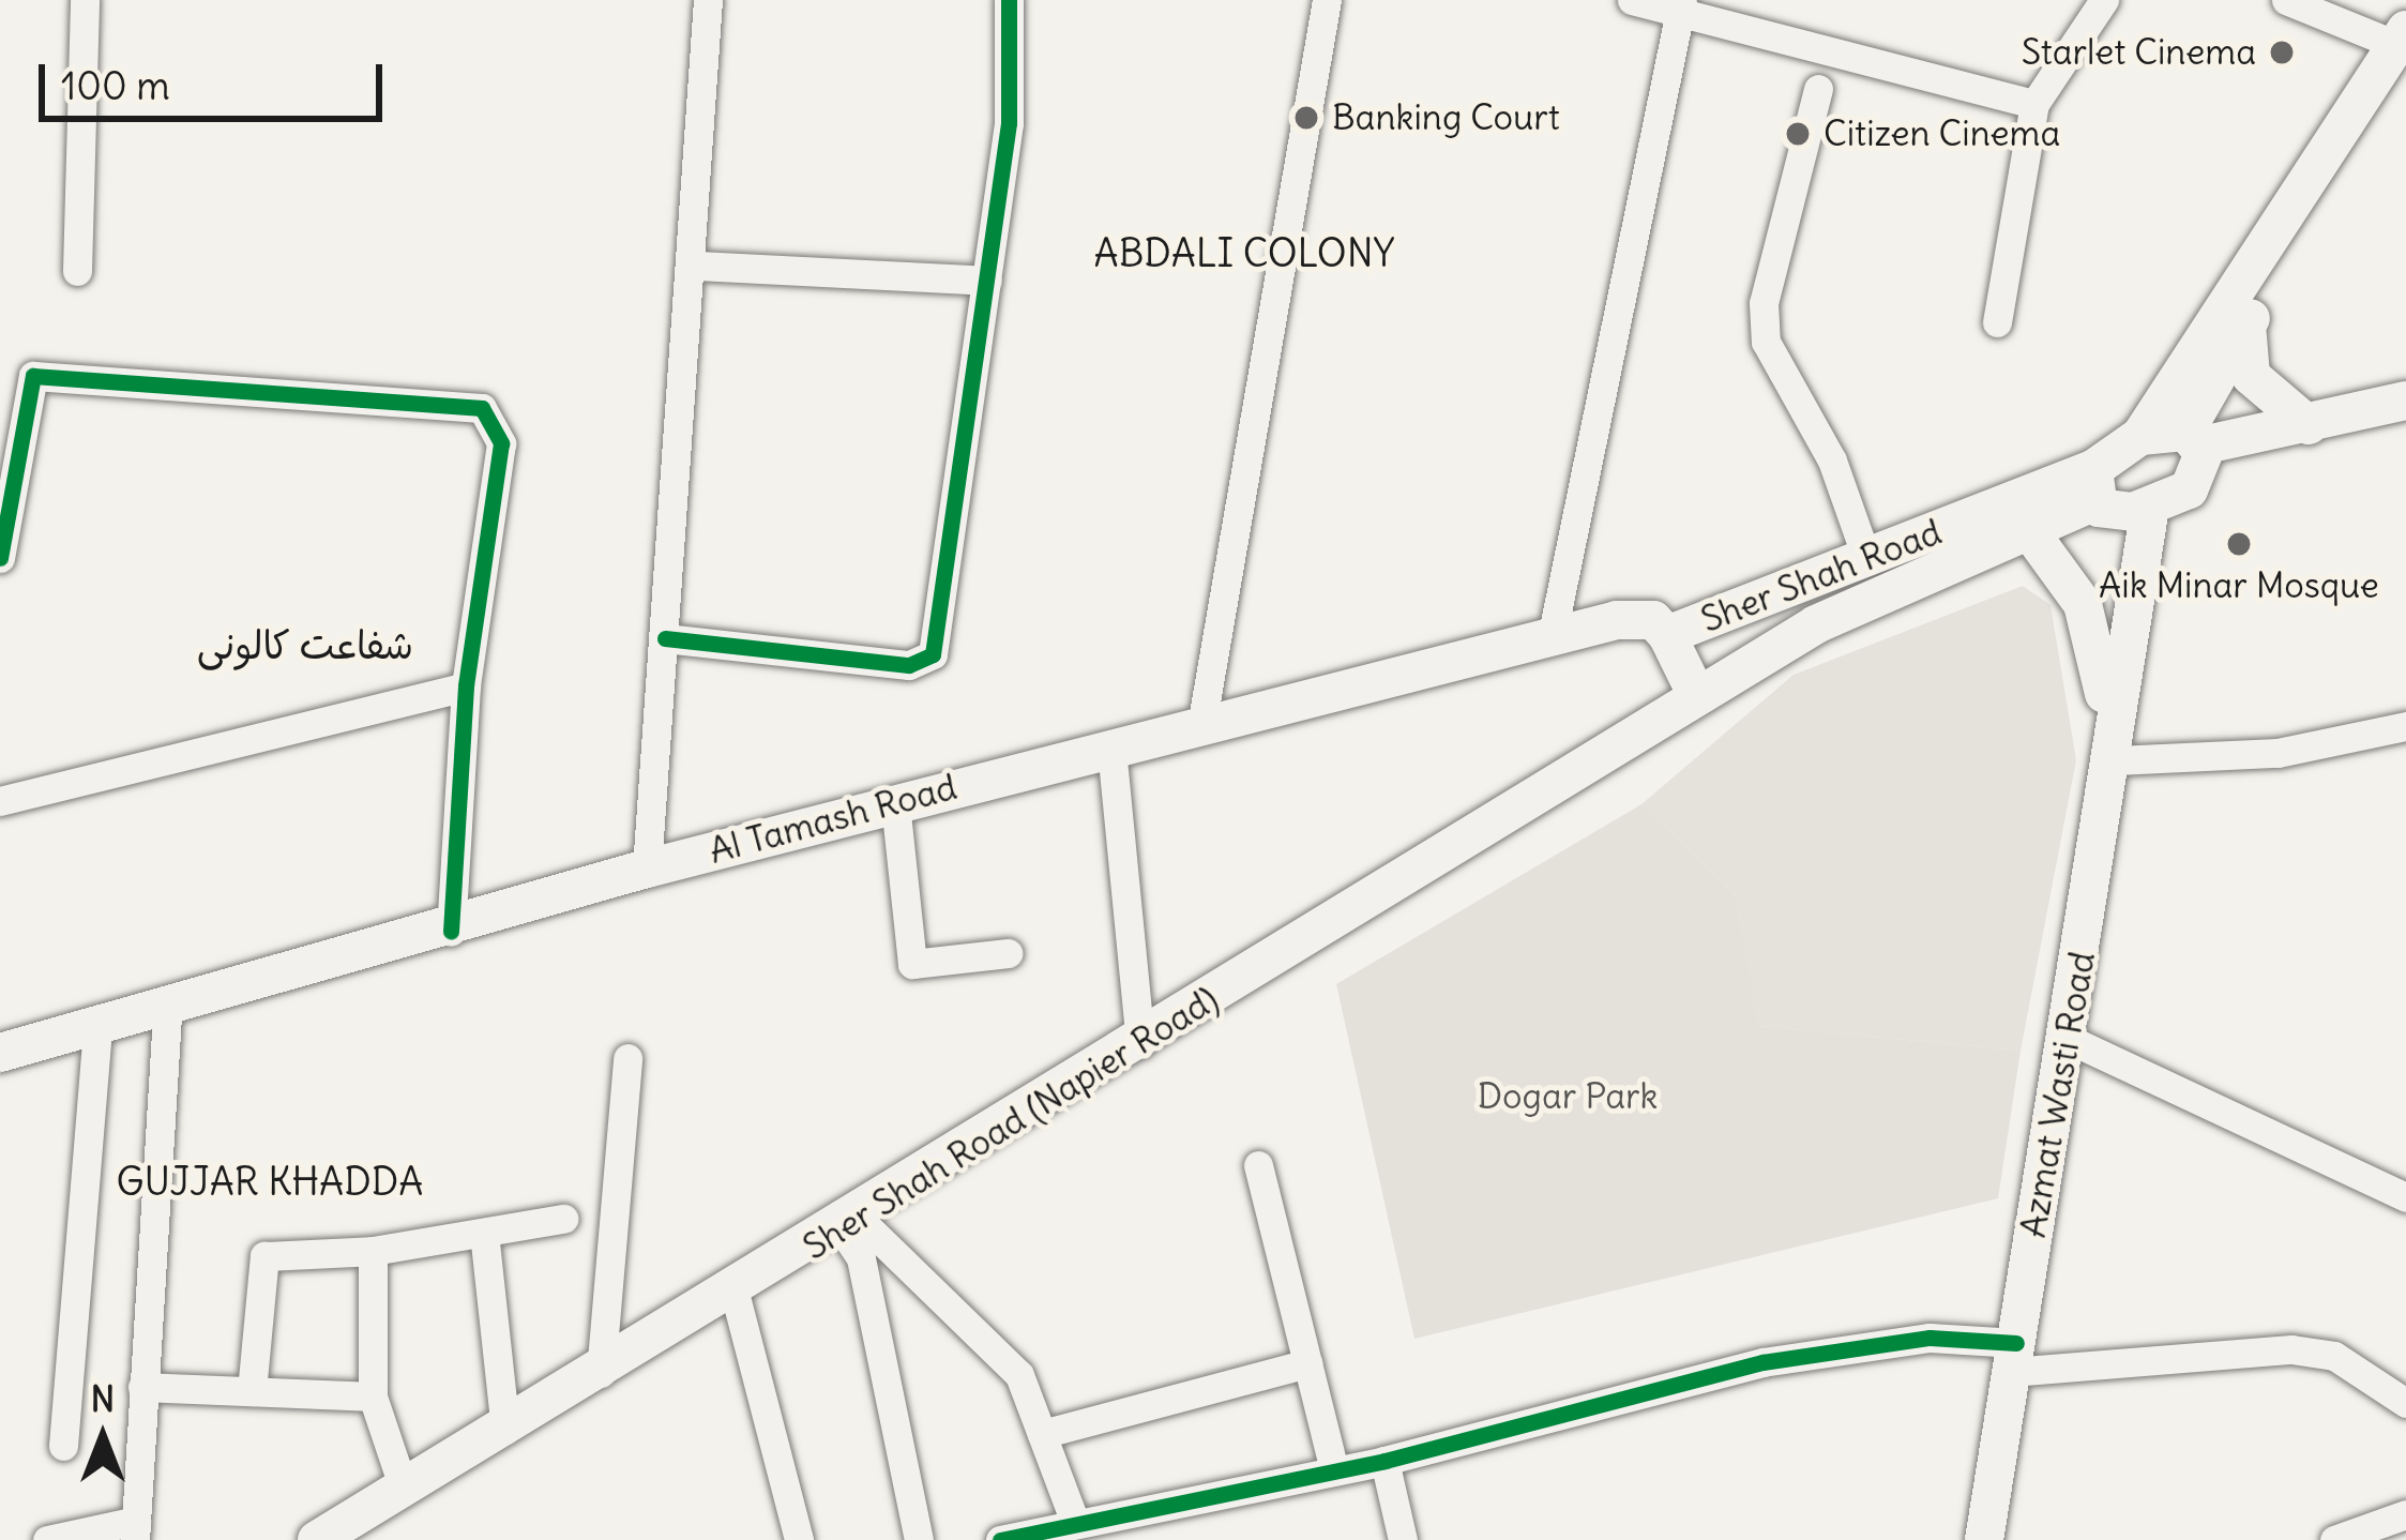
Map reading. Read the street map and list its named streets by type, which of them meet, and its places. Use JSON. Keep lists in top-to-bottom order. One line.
{"streets":{"main road":["Sher Shah Road","Al Tamash Road","Azmat Wasti Road","Sher Shah Road (Napier Road)"]},"crossings":[["Sher Shah Road","Al Tamash Road"],["Sher Shah Road","Azmat Wasti Road"],["Sher Shah Road","Sher Shah Road (Napier Road)"]],"districts":["ABDALI COLONY","شفاعت کالونی","GUJJAR KHADDA"],"parks":["Dogar Park"],"places":["Starlet Cinema","Banking Court","Citizen Cinema","Aik Minar Mosque"],"scale_bar":"100 m","north":"top"}
